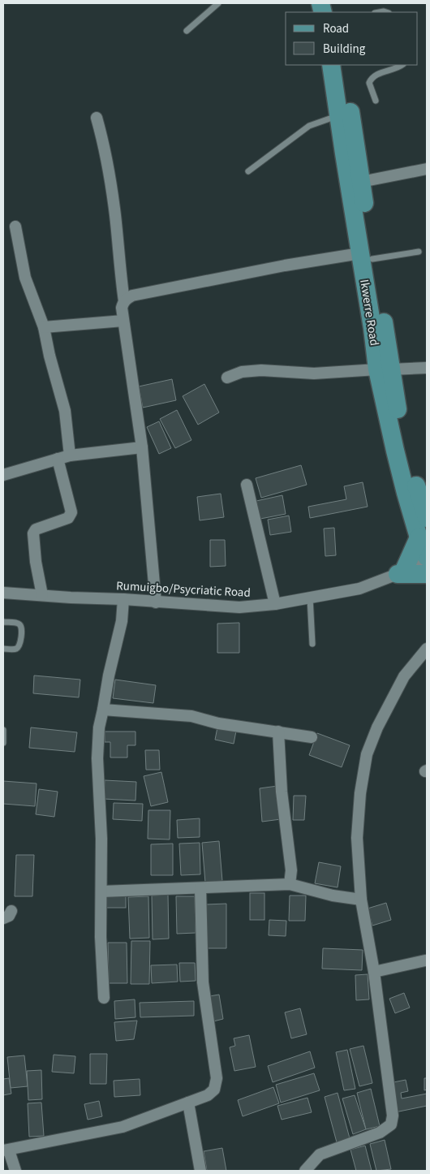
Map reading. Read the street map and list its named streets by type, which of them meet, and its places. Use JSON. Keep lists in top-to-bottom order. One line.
{"streets":{"main road":["Ikwerre Road"],"street":["Rumuigbo/Psycriatic Road"]},"crossings":[["Ikwerre Road","Rumuigbo/Psycriatic Road"]],"legend":["Road","Building"]}
